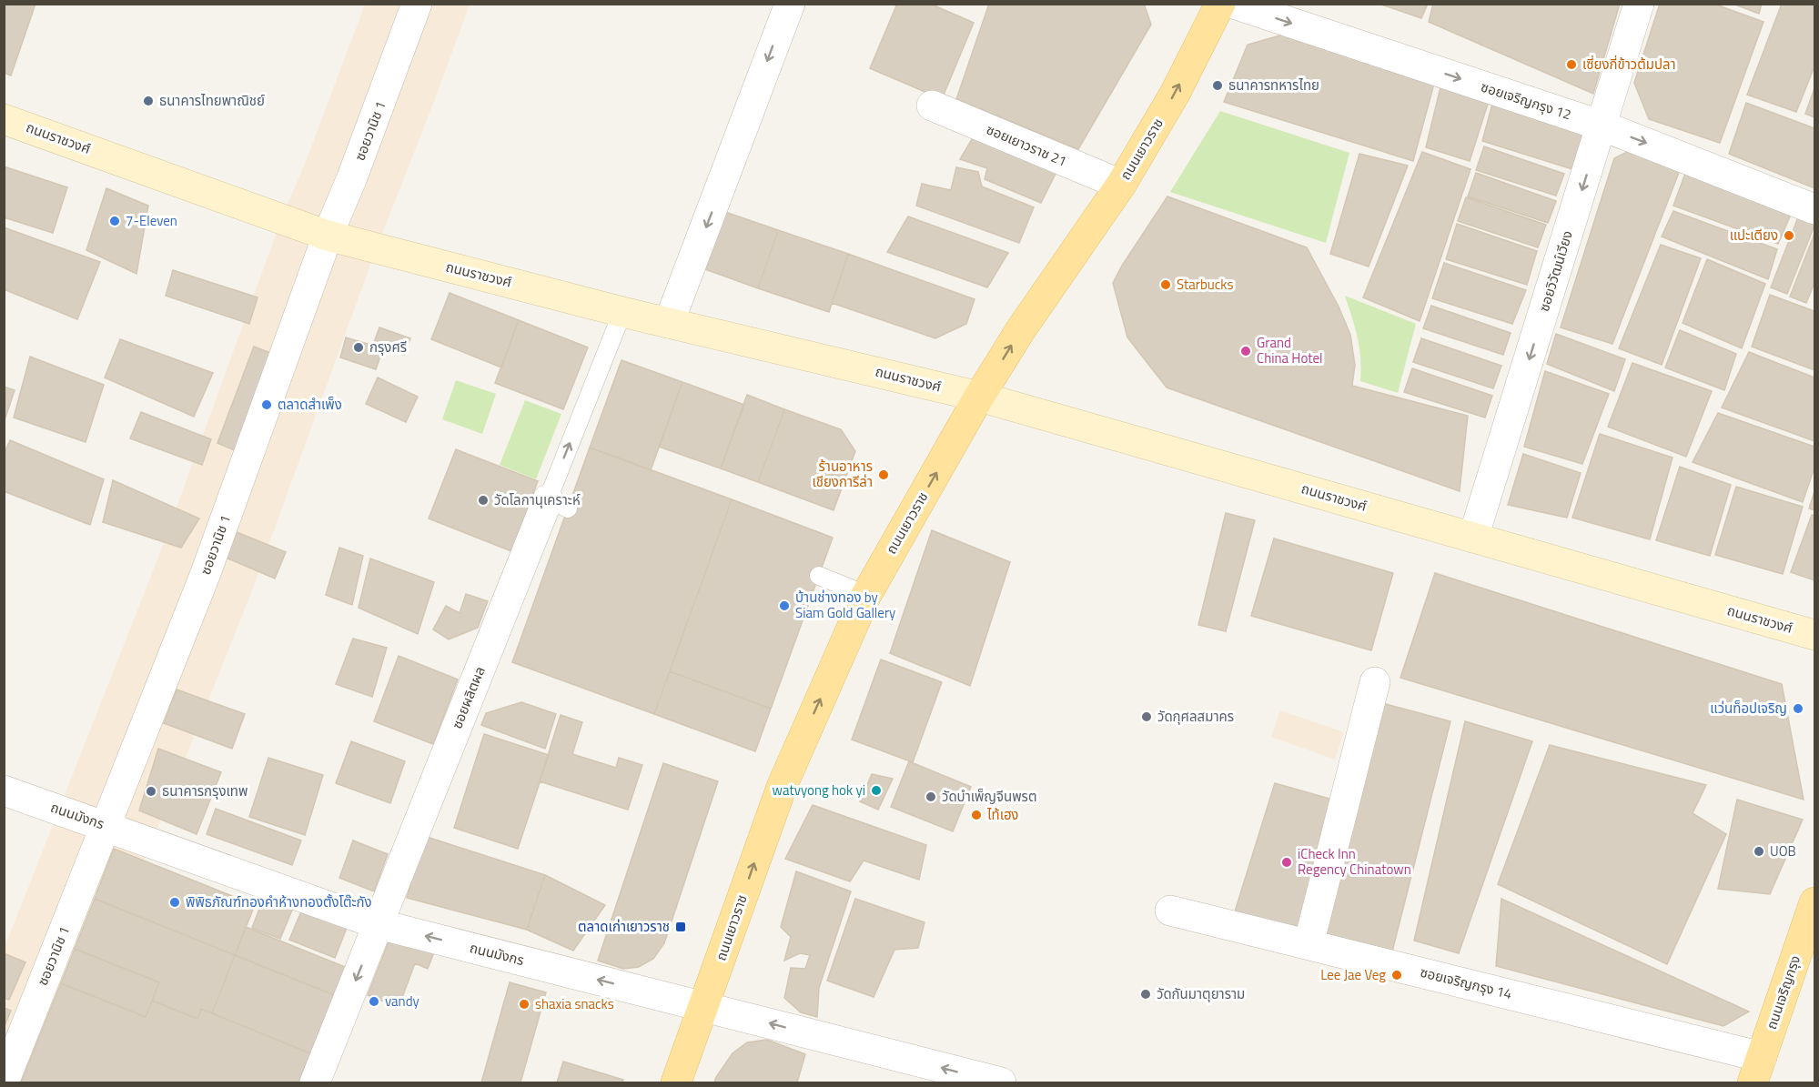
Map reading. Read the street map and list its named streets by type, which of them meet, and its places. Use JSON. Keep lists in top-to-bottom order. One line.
{"streets":{"main road":["ถนนเยาวราช","ถนนเจริญกรุง"],"street":["ซอยเจริญกรุง 12","ซอยวานิช 1","ถนนราชวงศ์","ซอยเยาวราช 21","ซอยวิวัฒน์เวียง","ซอยผลิตผล","ถนนมังกร","ซอยเจริญกรุง 14"]},"crossings":[["ซอยเจริญกรุง 12","ซอยวิวัฒน์เวียง"],["ซอยวานิช 1","ถนนราชวงศ์"],["ซอยวานิช 1","ถนนมังกร"],["ถนนราชวงศ์","ถนนเยาวราช"],["ถนนราชวงศ์","ซอยวิวัฒน์เวียง"],["ถนนราชวงศ์","ซอยผลิตผล"],["ซอยเยาวราช 21","ถนนเยาวราช"],["ถนนเยาวราช","ถนนมังกร"],["ซอยผลิตผล","ถนนมังกร"],["ซอยเจริญกรุง 14","ถนนเจริญกรุง"]],"one_way":["ซอยเจริญกรุง 12","ถนนเยาวราช","ซอยวิวัฒน์เวียง","ถนนมังกร"],"places":{"other":["เซี่ยงกี่ข้าวต้มปลา","ธนาคารทหารไทย","ธนาคารไทยพาณิชย์","7-Eleven","แปะเตียง","Starbucks","กรุงศรี","Grand China Hotel","ตลาดสำเพ็ง","ร้านอาหาร เชียงการีล่า","วัดโลกานุเคราะห์","บ้านช่างทอง by Siam Gold Gallery","แว่นท็อปเจริญ","วัดกุศลสมาคร","watvyong hok yi","ธนาคารกรุงเทพ","วัดบำเพ็ญจีนพรต","ไท้เฮง","UOB","iCheck Inn Regency Chinatown","พิพิธภัณฑ์ทองคำห้างทองตั้งโต๊ะกัง","Lee Jae Veg","วัดกันมาตุยาราม","vandy","shaxia snacks"],"transit":["ตลาดเก่าเยาวราช"]}}
